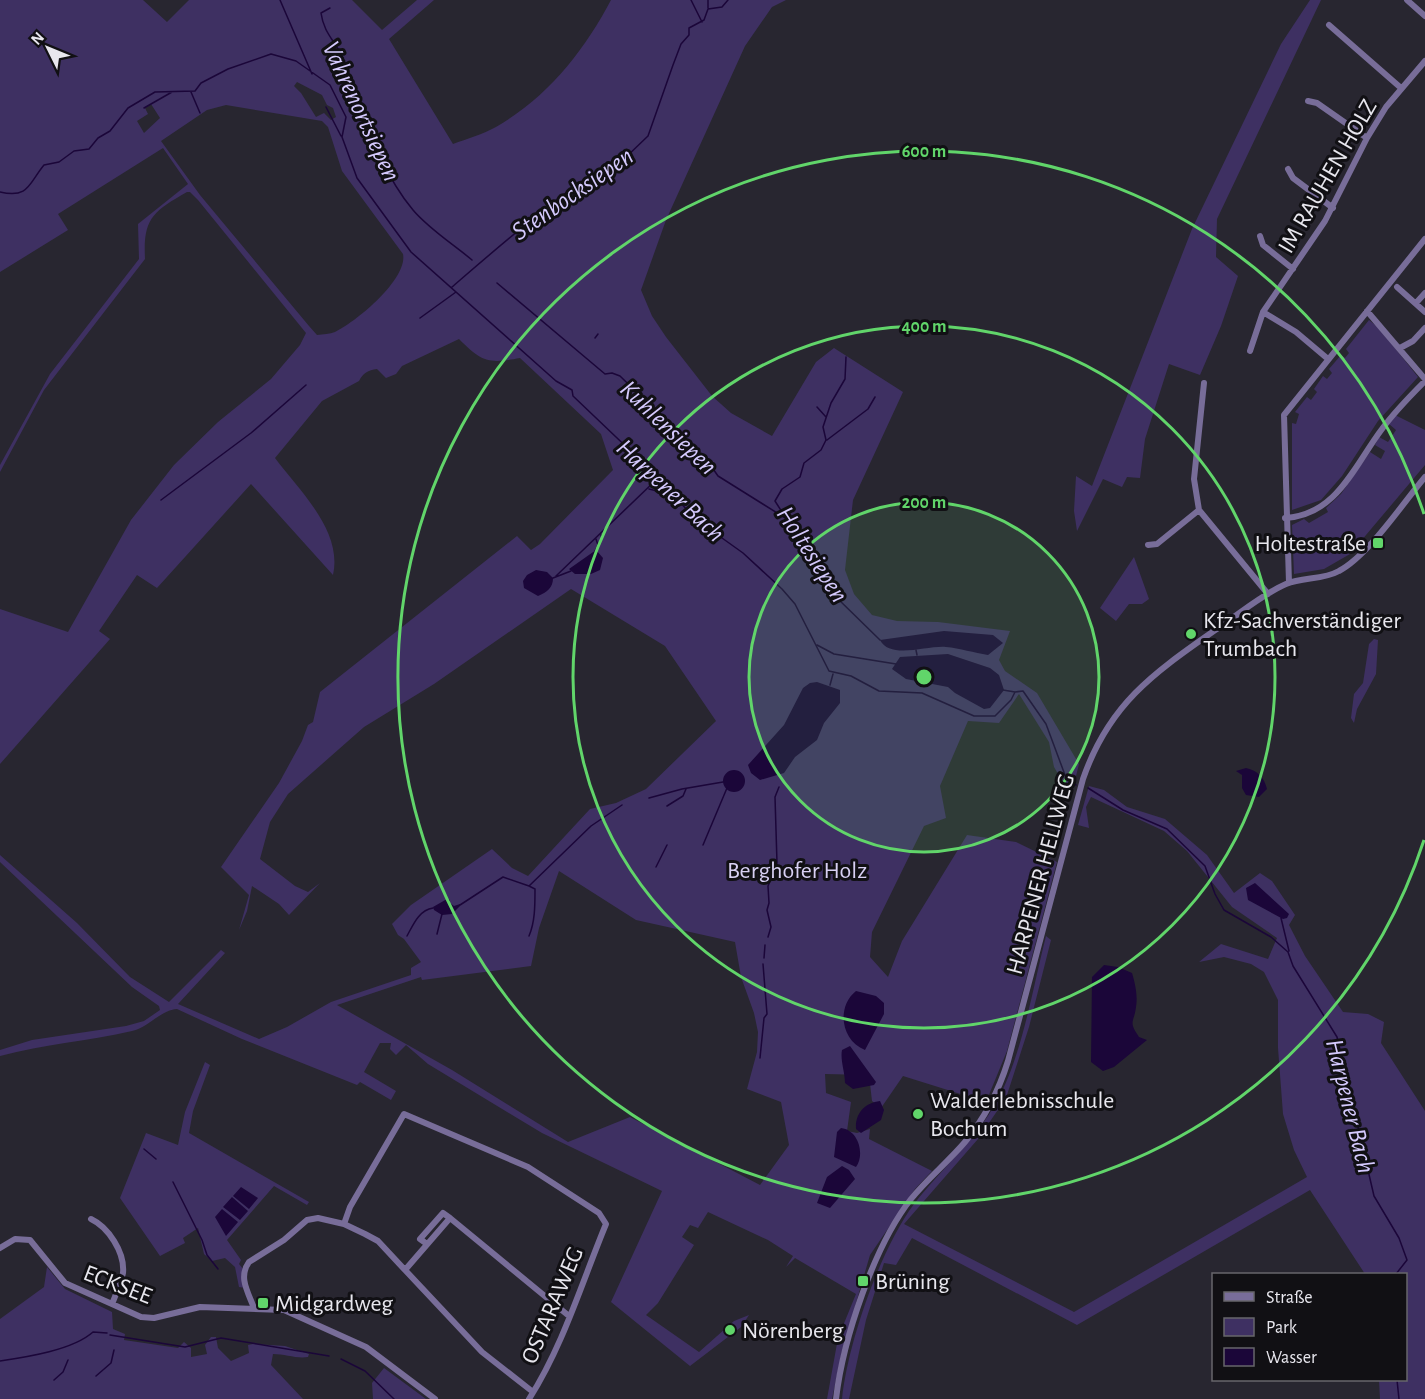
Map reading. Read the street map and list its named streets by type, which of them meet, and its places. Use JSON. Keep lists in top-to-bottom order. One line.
{"streets":{"street":["IM RAUHEN HOLZ","HARPENER HELLWEG","ECKSEE","OSTARAWEG"]},"water":["Vahrenortsiepen","Stenbocksiepen","Kuhlensiepen","Harpener Bach","Holtesiepen"],"parks":["Berghofer Holz"],"places":{"transit":["Holtestraße","Brüning","Midgardweg"],"other":["Kfz-Sachverständiger Trumbach","Walderlebnisschule Bochum","Nörenberg"]},"legend":["Straße","Park","Wasser"],"north":"top left","rings":["600 m","400 m","200 m"]}
